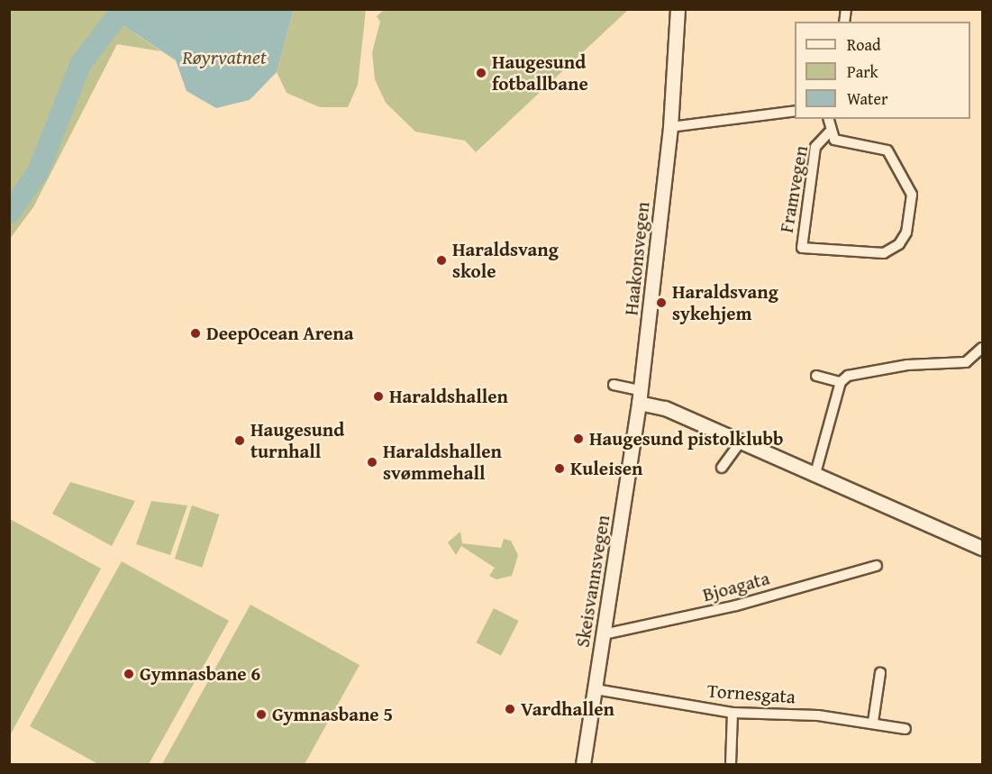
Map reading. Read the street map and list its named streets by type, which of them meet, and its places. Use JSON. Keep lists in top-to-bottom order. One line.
{"streets":{"street":["Framvegen","Haakonsvegen","Skeisvannsvegen","Bjoagata","Tornesgata"]},"crossings":[["Haakonsvegen","Skeisvannsvegen"],["Skeisvannsvegen","Bjoagata"],["Skeisvannsvegen","Tornesgata"]],"water":["Røyrvatnet"],"places":["Haugesund fotballbane","Haraldsvang skole","Haraldsvang sykehjem","DeepOcean Arena","Haraldshallen","Haugesund pistolklubb","Haugesund turnhall","Haraldshallen svømmehall","Kuleisen","Gymnasbane 6","Vardhallen","Gymnasbane 5"],"legend":["Road","Park","Water"]}
